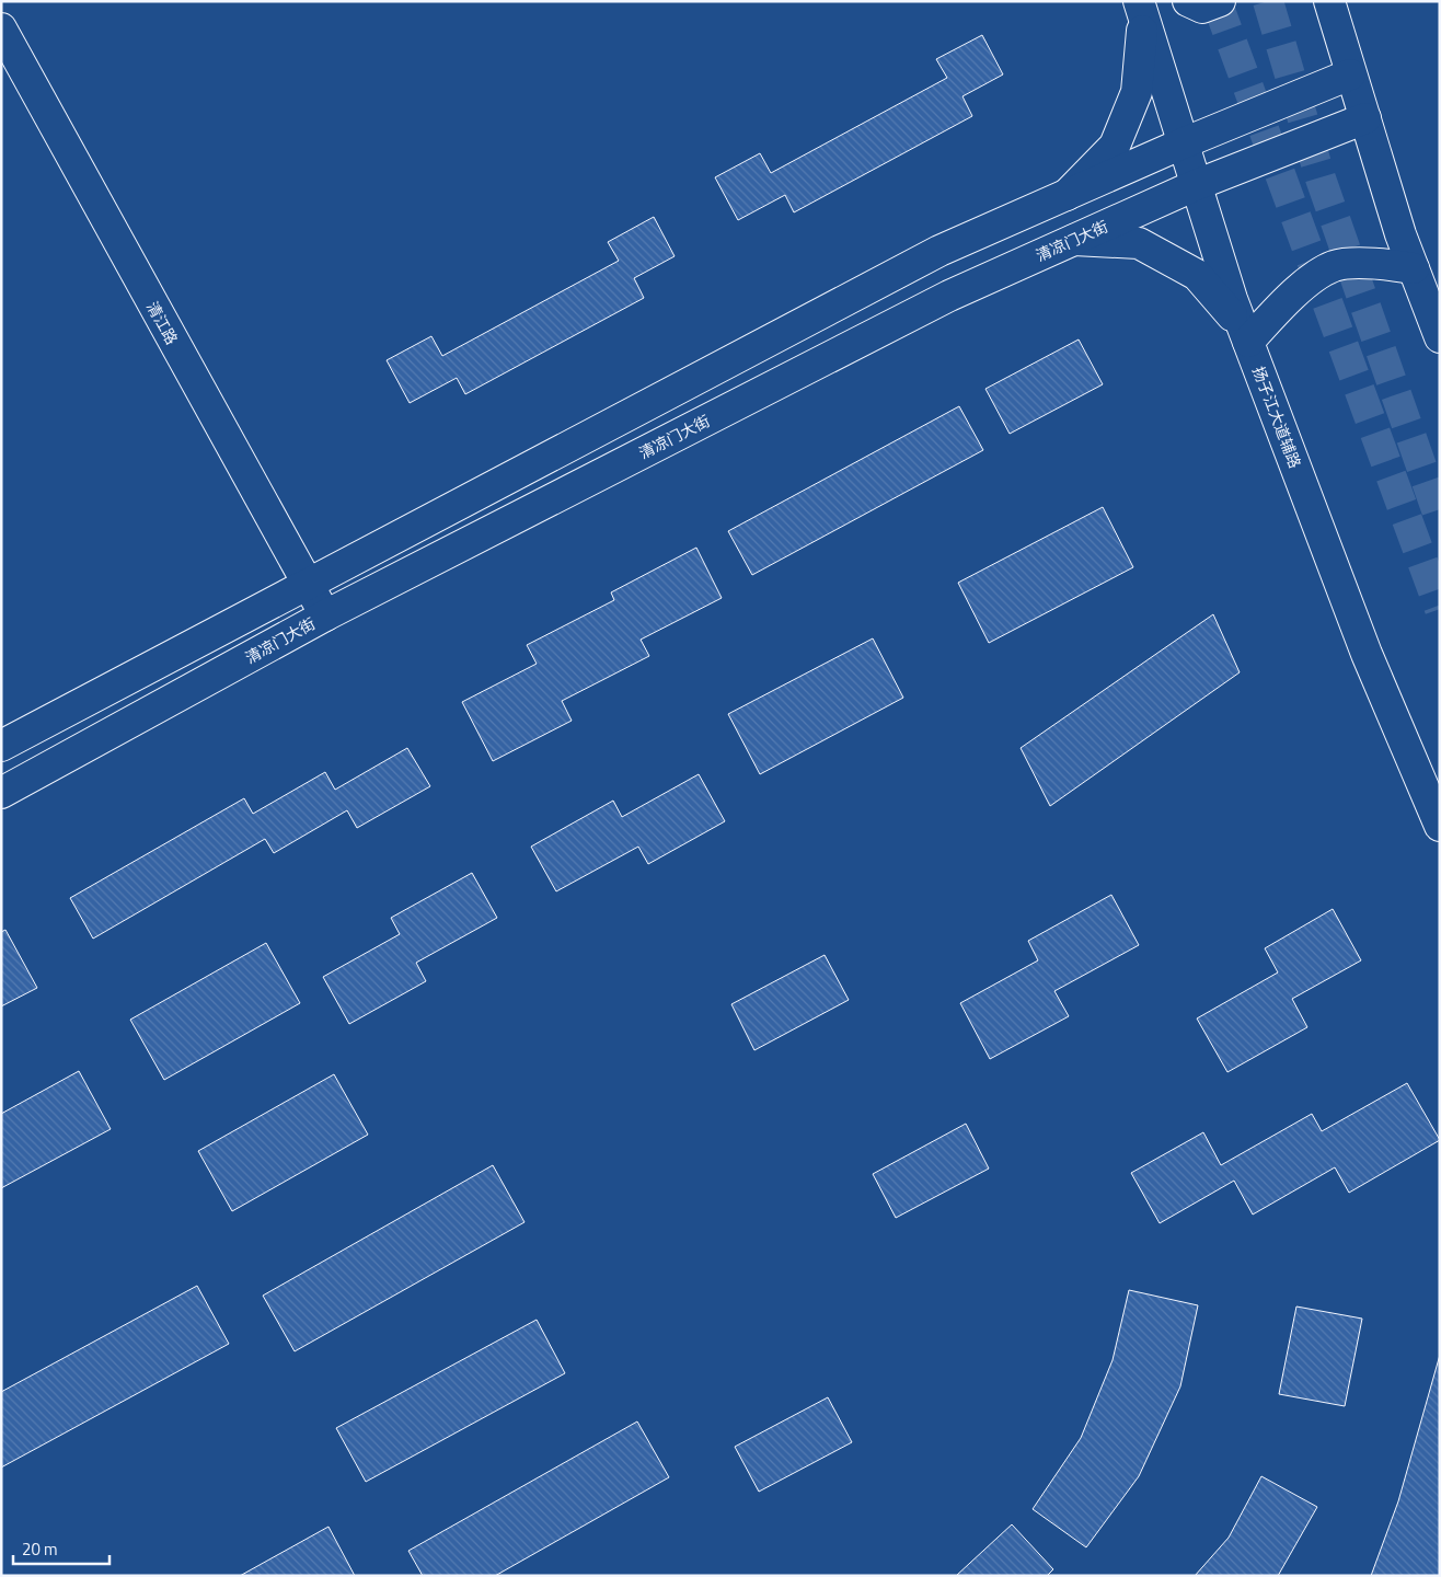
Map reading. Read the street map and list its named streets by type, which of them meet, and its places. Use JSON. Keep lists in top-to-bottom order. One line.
{"streets":{"main road":["清凉门大街","清江路","扬子江大道辅路"]},"crossings":[["清凉门大街","清江路"],["清凉门大街","扬子江大道辅路"]],"scale_bar":"20 m"}
